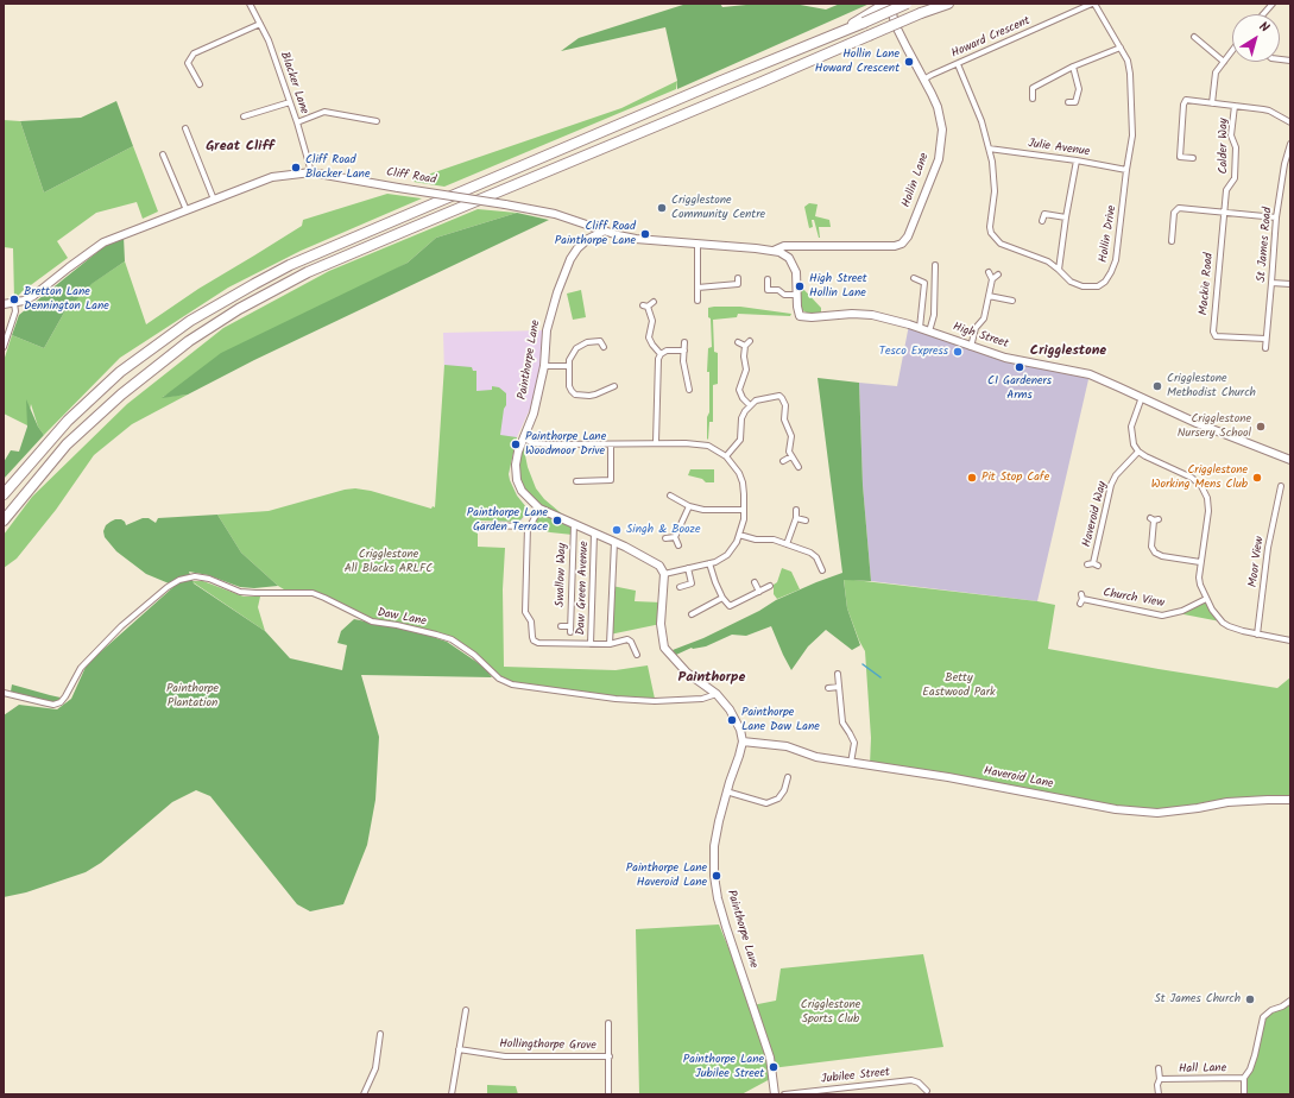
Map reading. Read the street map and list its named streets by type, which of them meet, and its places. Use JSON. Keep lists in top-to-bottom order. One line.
{"streets":{"street":["Howard Crescent","Blacker Lane","Calder Way","Julie Avenue","Cliff Road","Hollin Lane","Hollin Drive","St James Road","Mackie Road","High Street","Painthorpe Lane","Haveroid Way","Moor View","Swallow Way","Daw Green Avenue","Church View","Daw Lane","Haveroid Lane","Hollingthorpe Grove","Hall Lane","Jubilee Street"]},"crossings":[["Howard Crescent","Hollin Lane"],["Howard Crescent","Hollin Drive"],["Blacker Lane","Cliff Road"],["Calder Way","Mackie Road"],["Julie Avenue","Hollin Drive"],["Cliff Road","Hollin Lane"],["Cliff Road","High Street"],["Cliff Road","Painthorpe Lane"],["Hollin Lane","High Street"],["St James Road","Mackie Road"],["Painthorpe Lane","Swallow Way"],["Painthorpe Lane","Daw Green Avenue"],["Painthorpe Lane","Haveroid Lane"]],"districts":["Great Cliff","Crigglestone","Painthorpe"],"parks":["Crigglestone All Blacks ARLFC","Betty Eastwood Park","Painthorpe Plantation","Crigglestone Sports Club"],"places":["Hollin Lane Howard Crescent","Cliff Road Blacker Lane","Crigglestone Community Centre","Cliff Road Painthorpe Lane","High Street Hollin Lane","Bretton Lane Dennington Lane","Tesco Express","C1 Gardeners Arms","Crigglestone Methodist Church","Crigglestone Nursery School","Painthorpe Lane Woodmoor Drive","Pit Stop Cafe","Crigglestone Working Mens Club","Painthorpe Lane Garden Terrace","Singh & Booze","Painthorpe Lane Daw Lane","Painthorpe Lane Haveroid Lane","St James Church","Painthorpe Lane Jubilee Street"],"north":"top right"}
